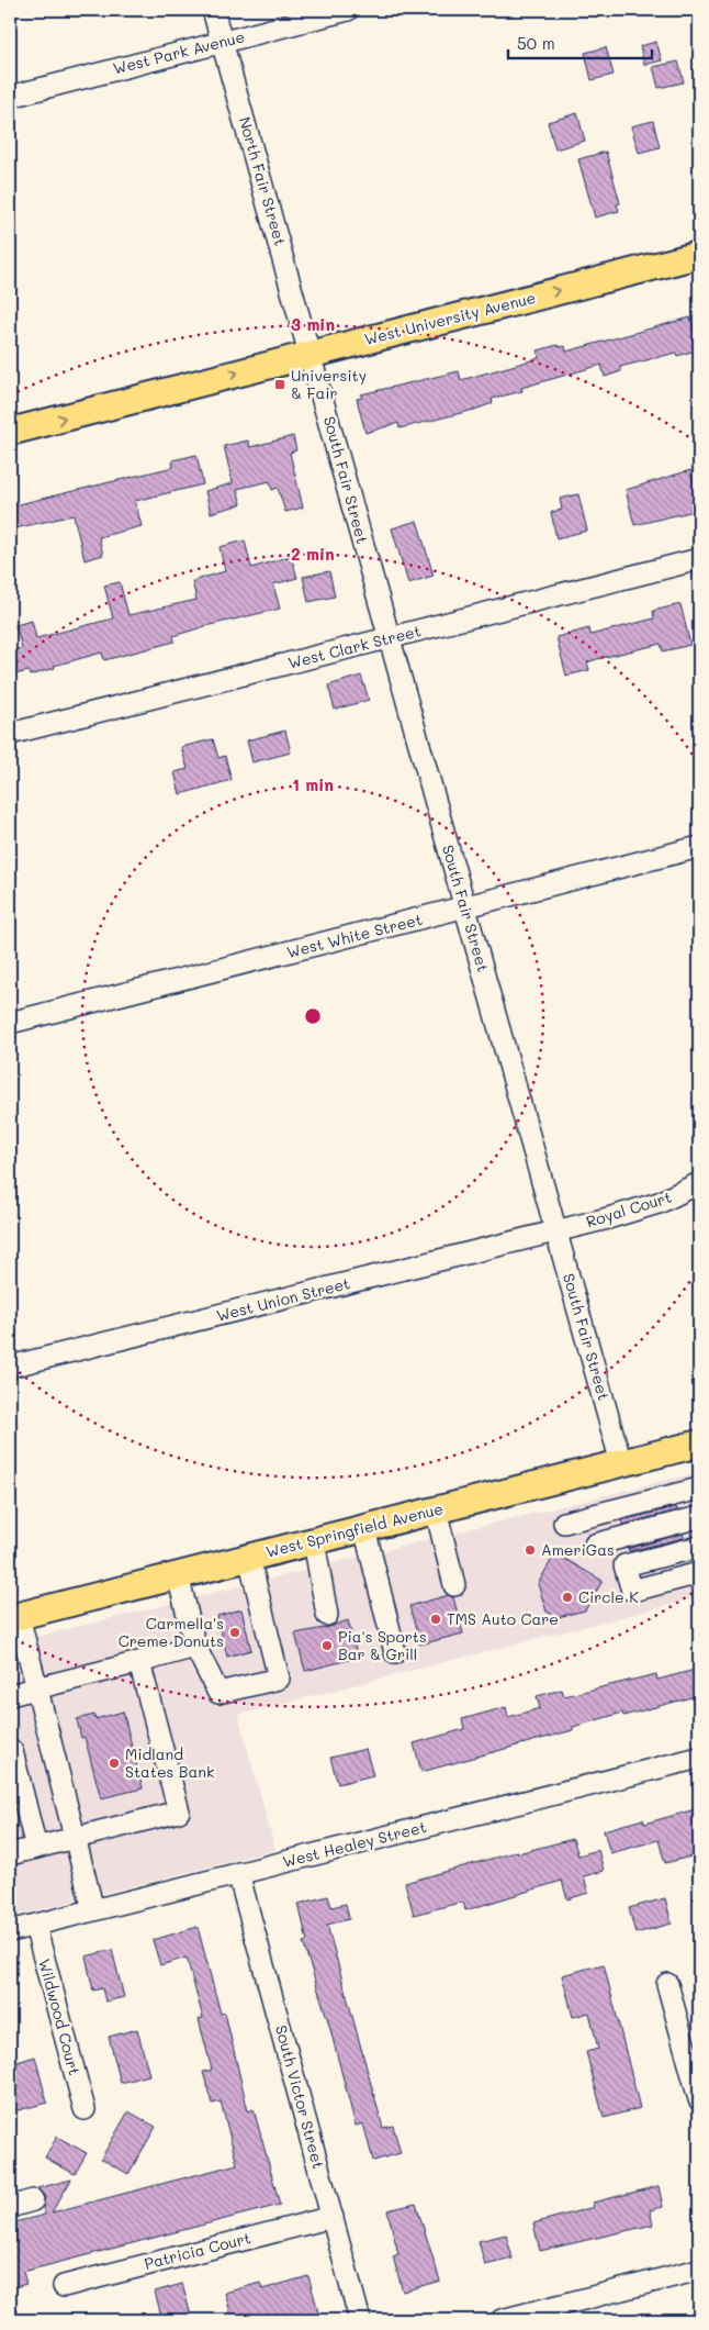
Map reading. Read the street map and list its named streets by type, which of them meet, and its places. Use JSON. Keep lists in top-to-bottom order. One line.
{"streets":{"main road":["West University Avenue","West Springfield Avenue"],"street":["West Park Avenue","North Fair Street","South Fair Street","West Clark Street","West White Street","Royal Court","West Union Street","West Healey Street","Wildwood Court","South Victor Street","Patricia Court"]},"crossings":[["West Park Avenue","North Fair Street"],["North Fair Street","West University Avenue"],["North Fair Street","South Fair Street"],["West University Avenue","South Fair Street"],["South Fair Street","West Clark Street"],["South Fair Street","West White Street"],["South Fair Street","Royal Court"],["South Fair Street","West Union Street"],["South Fair Street","West Springfield Avenue"],["Royal Court","West Union Street"],["West Healey Street","Wildwood Court"],["West Healey Street","South Victor Street"],["South Victor Street","Patricia Court"]],"one_way":["West University Avenue"],"places":{"transit":["University & Fair"],"other":["AmeriGas","Circle K","TMS Auto Care","Carmella's Creme Donuts","Pia's Sports Bar & Grill","Midland States Bank"]},"scale_bar":"50 m","rings":["3 min","2 min","1 min"]}
